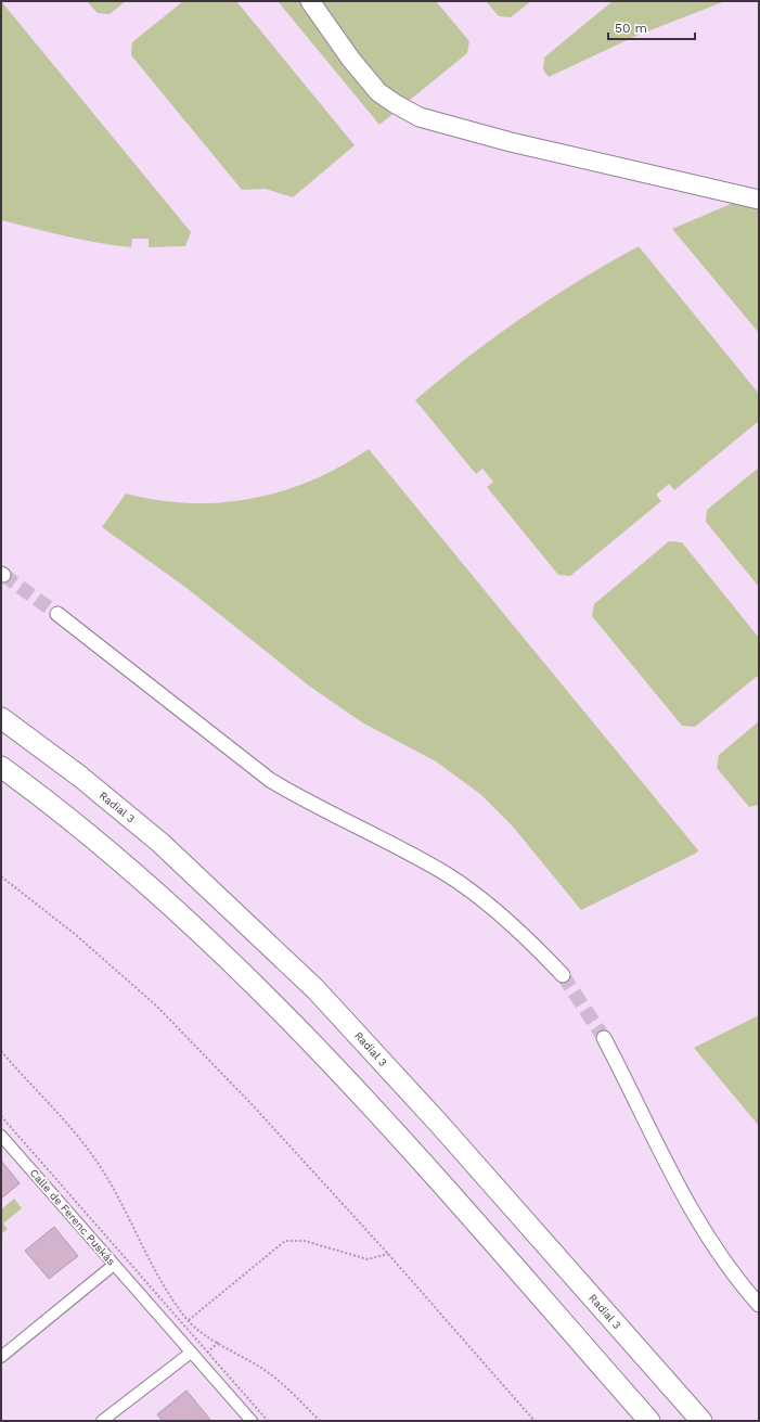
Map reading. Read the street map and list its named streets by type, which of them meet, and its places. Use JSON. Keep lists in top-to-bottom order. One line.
{"streets":{"highway":["Radial 3"],"street":["Calle de Ferenc Puskás"]},"scale_bar":"50 m"}
